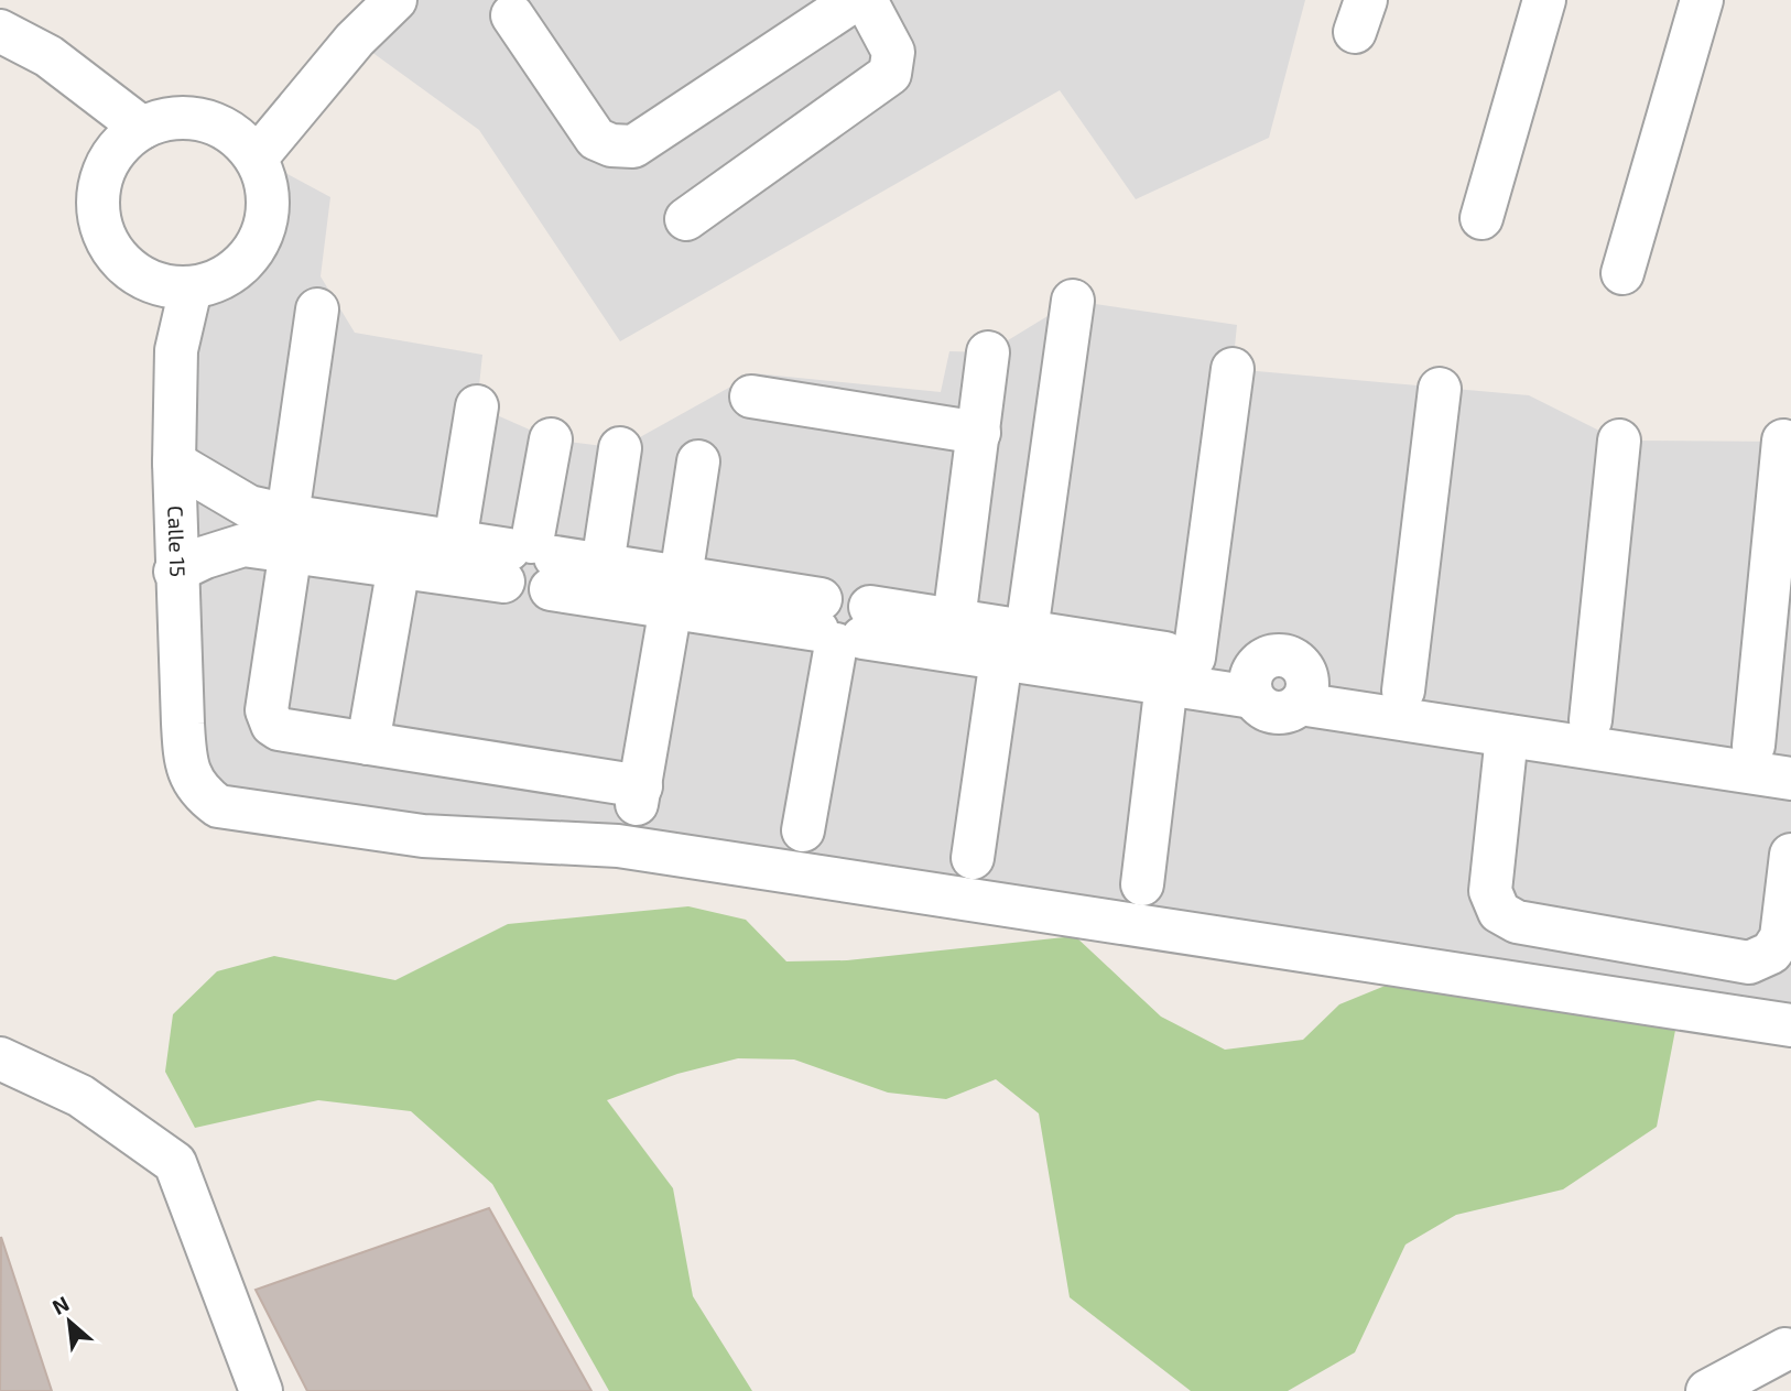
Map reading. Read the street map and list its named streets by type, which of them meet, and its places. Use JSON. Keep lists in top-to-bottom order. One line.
{"streets":{"street":["Calle 15"]},"north":"top left"}
